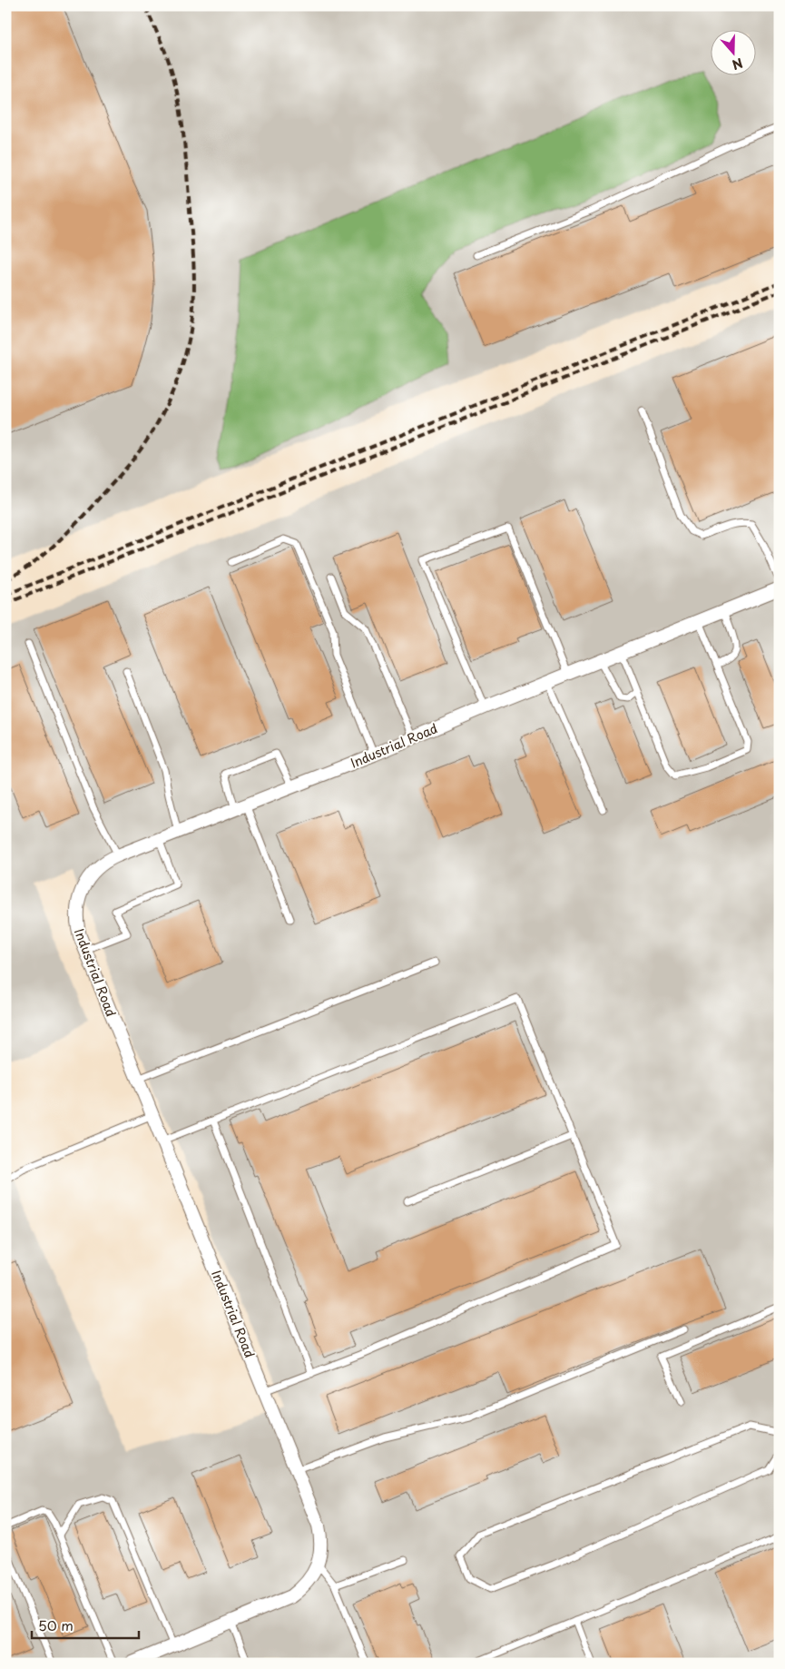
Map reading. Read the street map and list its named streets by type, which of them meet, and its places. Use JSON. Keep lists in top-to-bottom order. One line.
{"streets":{"street":["Industrial Road"]},"scale_bar":"50 m","north":"bottom"}
